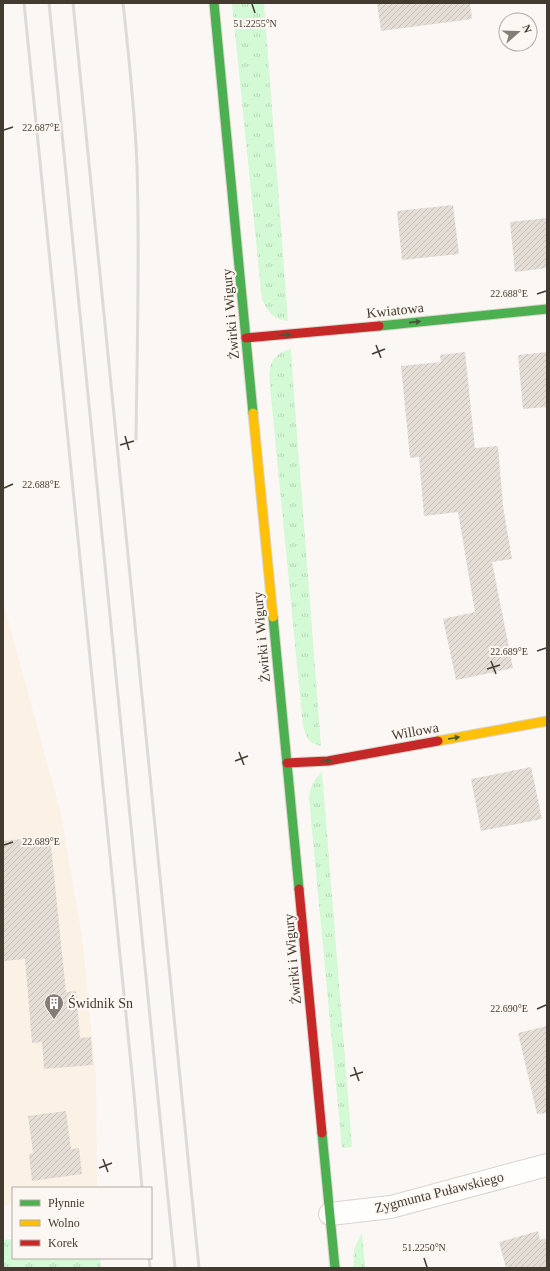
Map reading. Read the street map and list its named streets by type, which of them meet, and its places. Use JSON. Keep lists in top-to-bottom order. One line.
{"streets":{"main road":["Kwiatowa","Żwirki i Wigury","Willowa"],"street":["Zygmunta Puławskiego"]},"crossings":[["Kwiatowa","Żwirki i Wigury"],["Żwirki i Wigury","Willowa"],["Żwirki i Wigury","Zygmunta Puławskiego"]],"one_way":["Kwiatowa","Willowa"],"places":{"building":["Świdnik Sn"]},"legend":["Płynnie","Wolno","Korek"],"north":"right","coordinates":["51.2255°N","22.687°E","22.688°E","22.689°E","22.690°E","51.2250°N"]}
